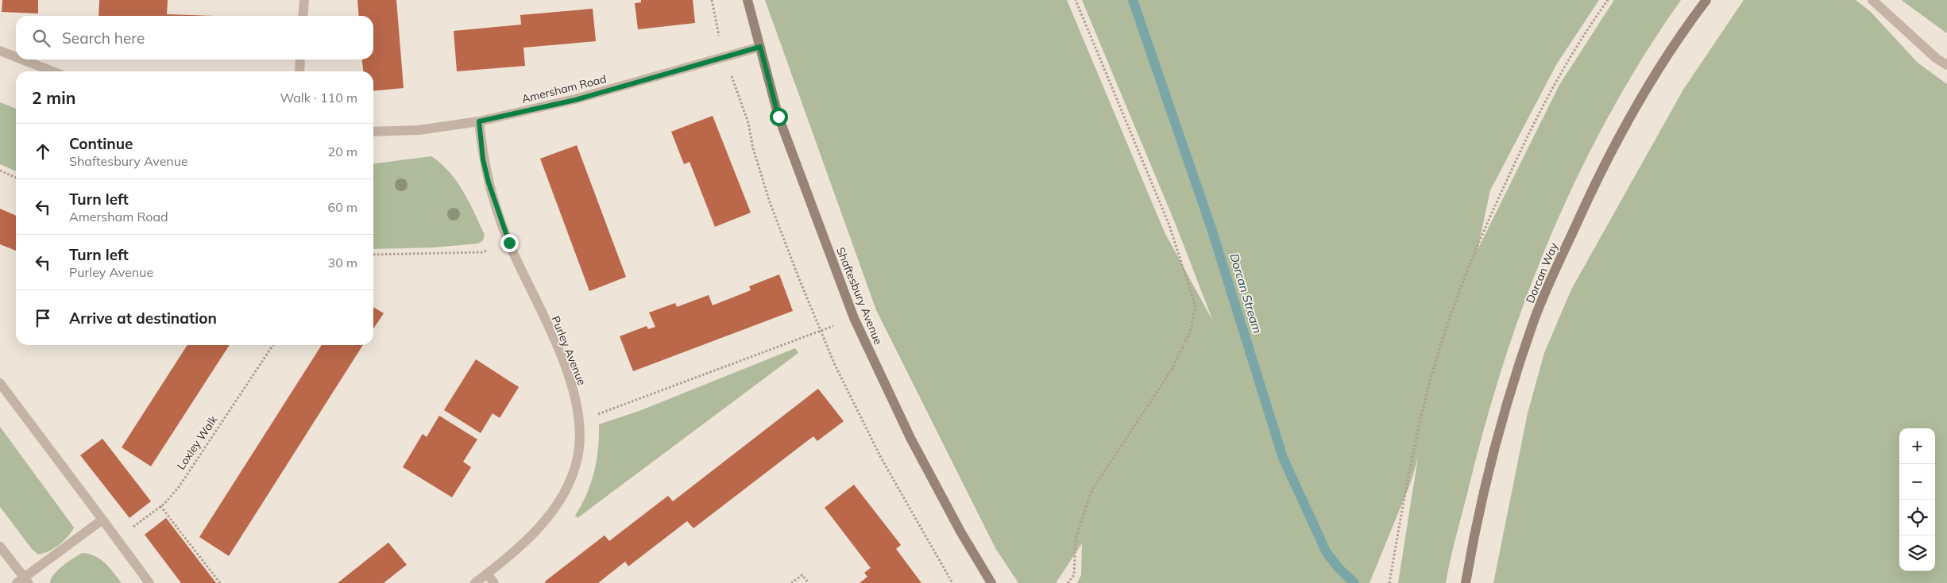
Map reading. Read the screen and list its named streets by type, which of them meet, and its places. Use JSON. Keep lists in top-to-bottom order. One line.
{"streets":{"street":["Amersham Road","Dorcan Way","Shaftesbury Avenue","Purley Avenue"],"path":["Loxley Walk"]},"crossings":[["Amersham Road","Shaftesbury Avenue"],["Amersham Road","Purley Avenue"]],"water":["Dorcan Stream"],"page":{"search":"Search here","heading":["2 min","Walk · 110 m"],"list":[["Continue","Shaftesbury Avenue","20 m"],["Turn left","Amersham Road","60 m"],["Turn left","Purley Avenue","30 m"],"Arrive at destination"],"map_buttons":["+","−"]}}
